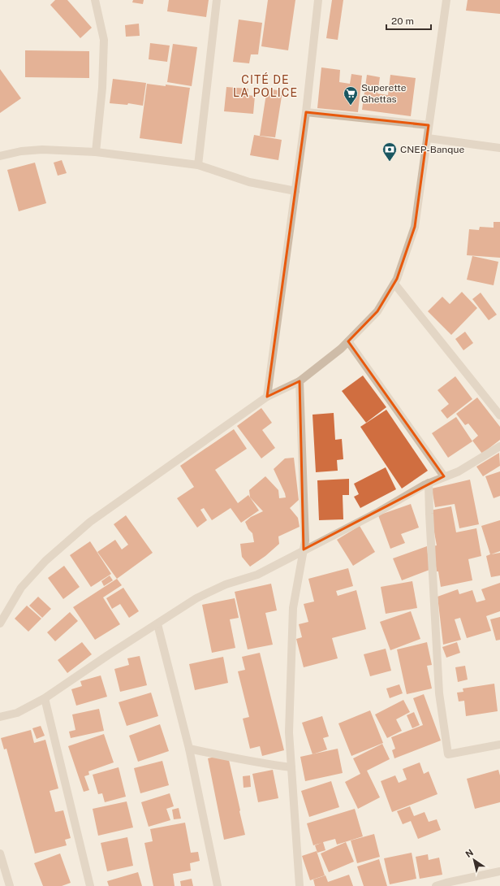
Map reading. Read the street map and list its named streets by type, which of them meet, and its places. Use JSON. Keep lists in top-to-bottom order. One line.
{"districts":["CITÉ DE LA POLICE"],"places":{"supermarket":["Superette Ghettas"],"bank":["CNEP-Banque"]},"scale_bar":"20 m","north":"top left"}
